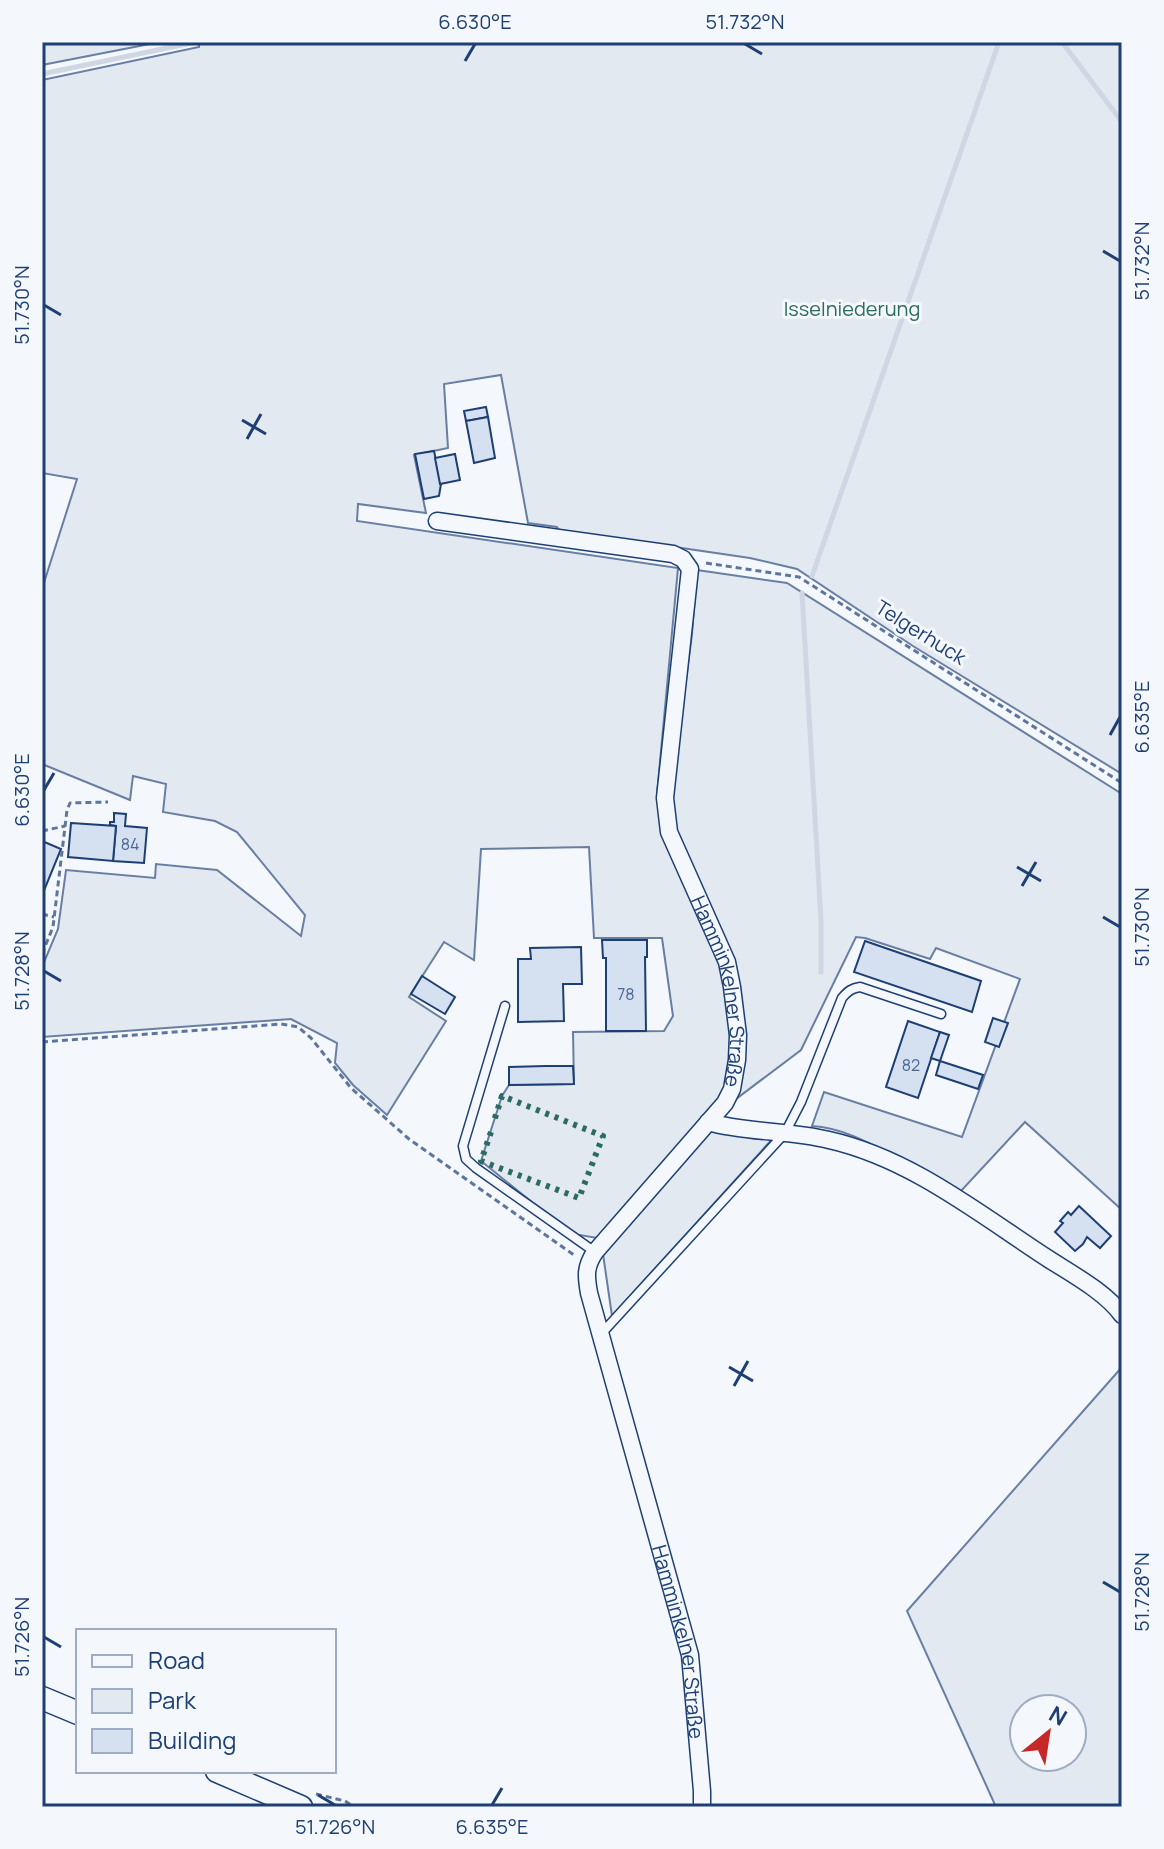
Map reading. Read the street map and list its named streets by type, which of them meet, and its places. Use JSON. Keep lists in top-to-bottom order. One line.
{"streets":{"street":["Hamminkelner Straße"],"path":["Telgerhuck"]},"crossings":[["Telgerhuck","Hamminkelner Straße"]],"parks":["Isselniederung"],"house_numbers":["84","78","82"],"legend":["Road","Park","Building"],"north":"top right","coordinates":["6.630°E","51.732°N","51.730°N","6.635°E","51.728°N","51.726°N"]}
